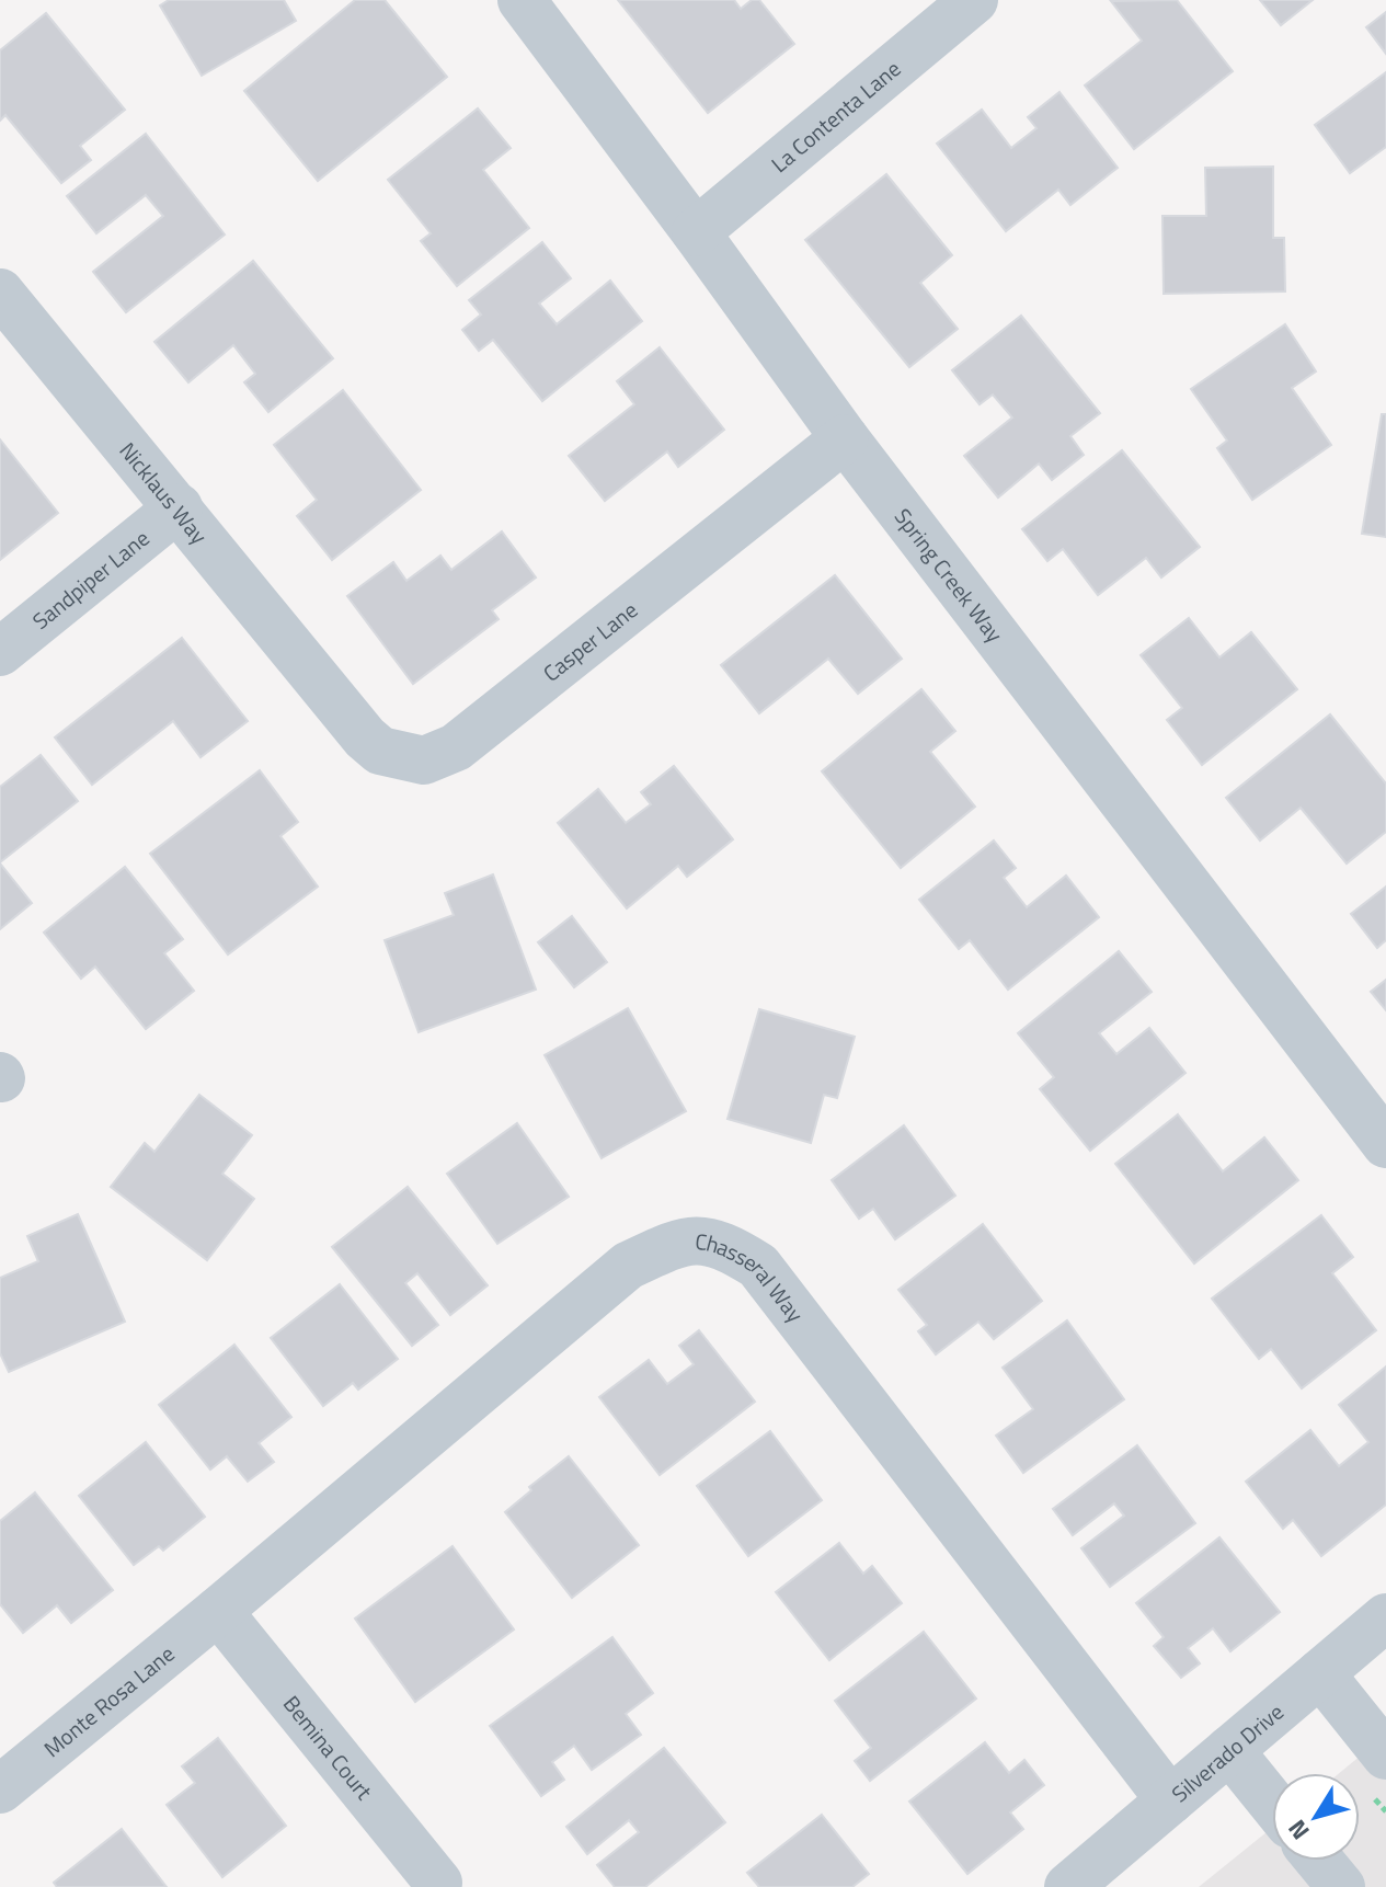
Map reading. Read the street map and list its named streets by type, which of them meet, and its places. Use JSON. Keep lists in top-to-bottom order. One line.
{"streets":{"street":["La Contenta Lane","Nicklaus Way","Spring Creek Way","Sandpiper Lane","Casper Lane","Chasseral Way","Monte Rosa Lane","Bemina Court","Silverado Drive"]},"crossings":[["La Contenta Lane","Spring Creek Way"],["Nicklaus Way","Sandpiper Lane"],["Nicklaus Way","Casper Lane"],["Spring Creek Way","Casper Lane"],["Chasseral Way","Monte Rosa Lane"],["Chasseral Way","Bemina Court"],["Chasseral Way","Silverado Drive"],["Monte Rosa Lane","Bemina Court"]],"north":"bottom left"}
